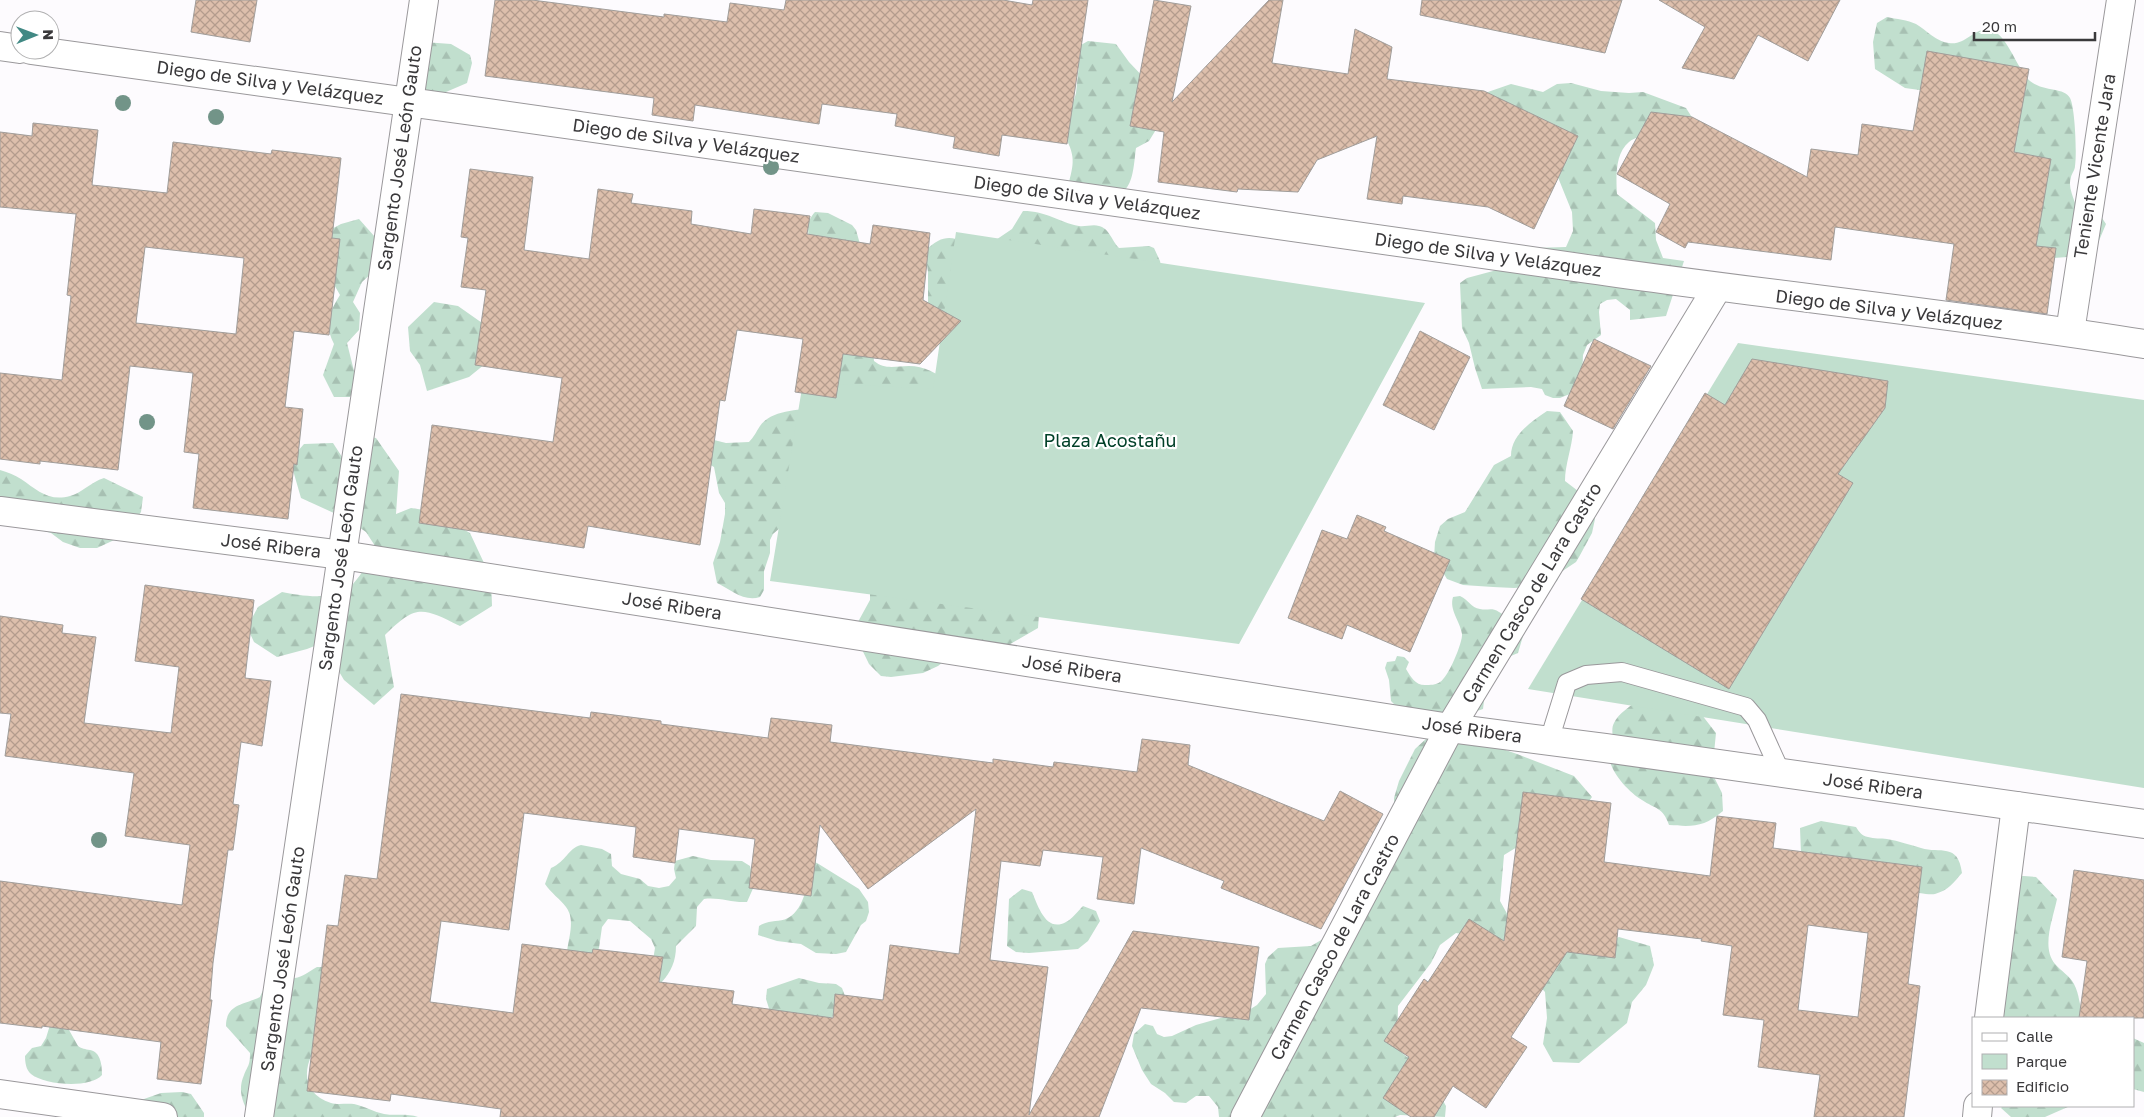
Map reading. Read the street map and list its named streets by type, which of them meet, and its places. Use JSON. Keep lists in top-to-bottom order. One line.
{"streets":{"street":["Diego de Silva y Velázquez","Sargento José León Gauto","Teniente Vicente Jara","José Ribera","Carmen Casco de Lara Castro"]},"crossings":[["Diego de Silva y Velázquez","Sargento José León Gauto"],["Diego de Silva y Velázquez","Teniente Vicente Jara"],["Diego de Silva y Velázquez","Carmen Casco de Lara Castro"],["Sargento José León Gauto","José Ribera"],["José Ribera","Carmen Casco de Lara Castro"]],"parks":["Plaza Acostañu"],"legend":["Calle","Parque","Edificio"],"scale_bar":"20 m","north":"right"}
